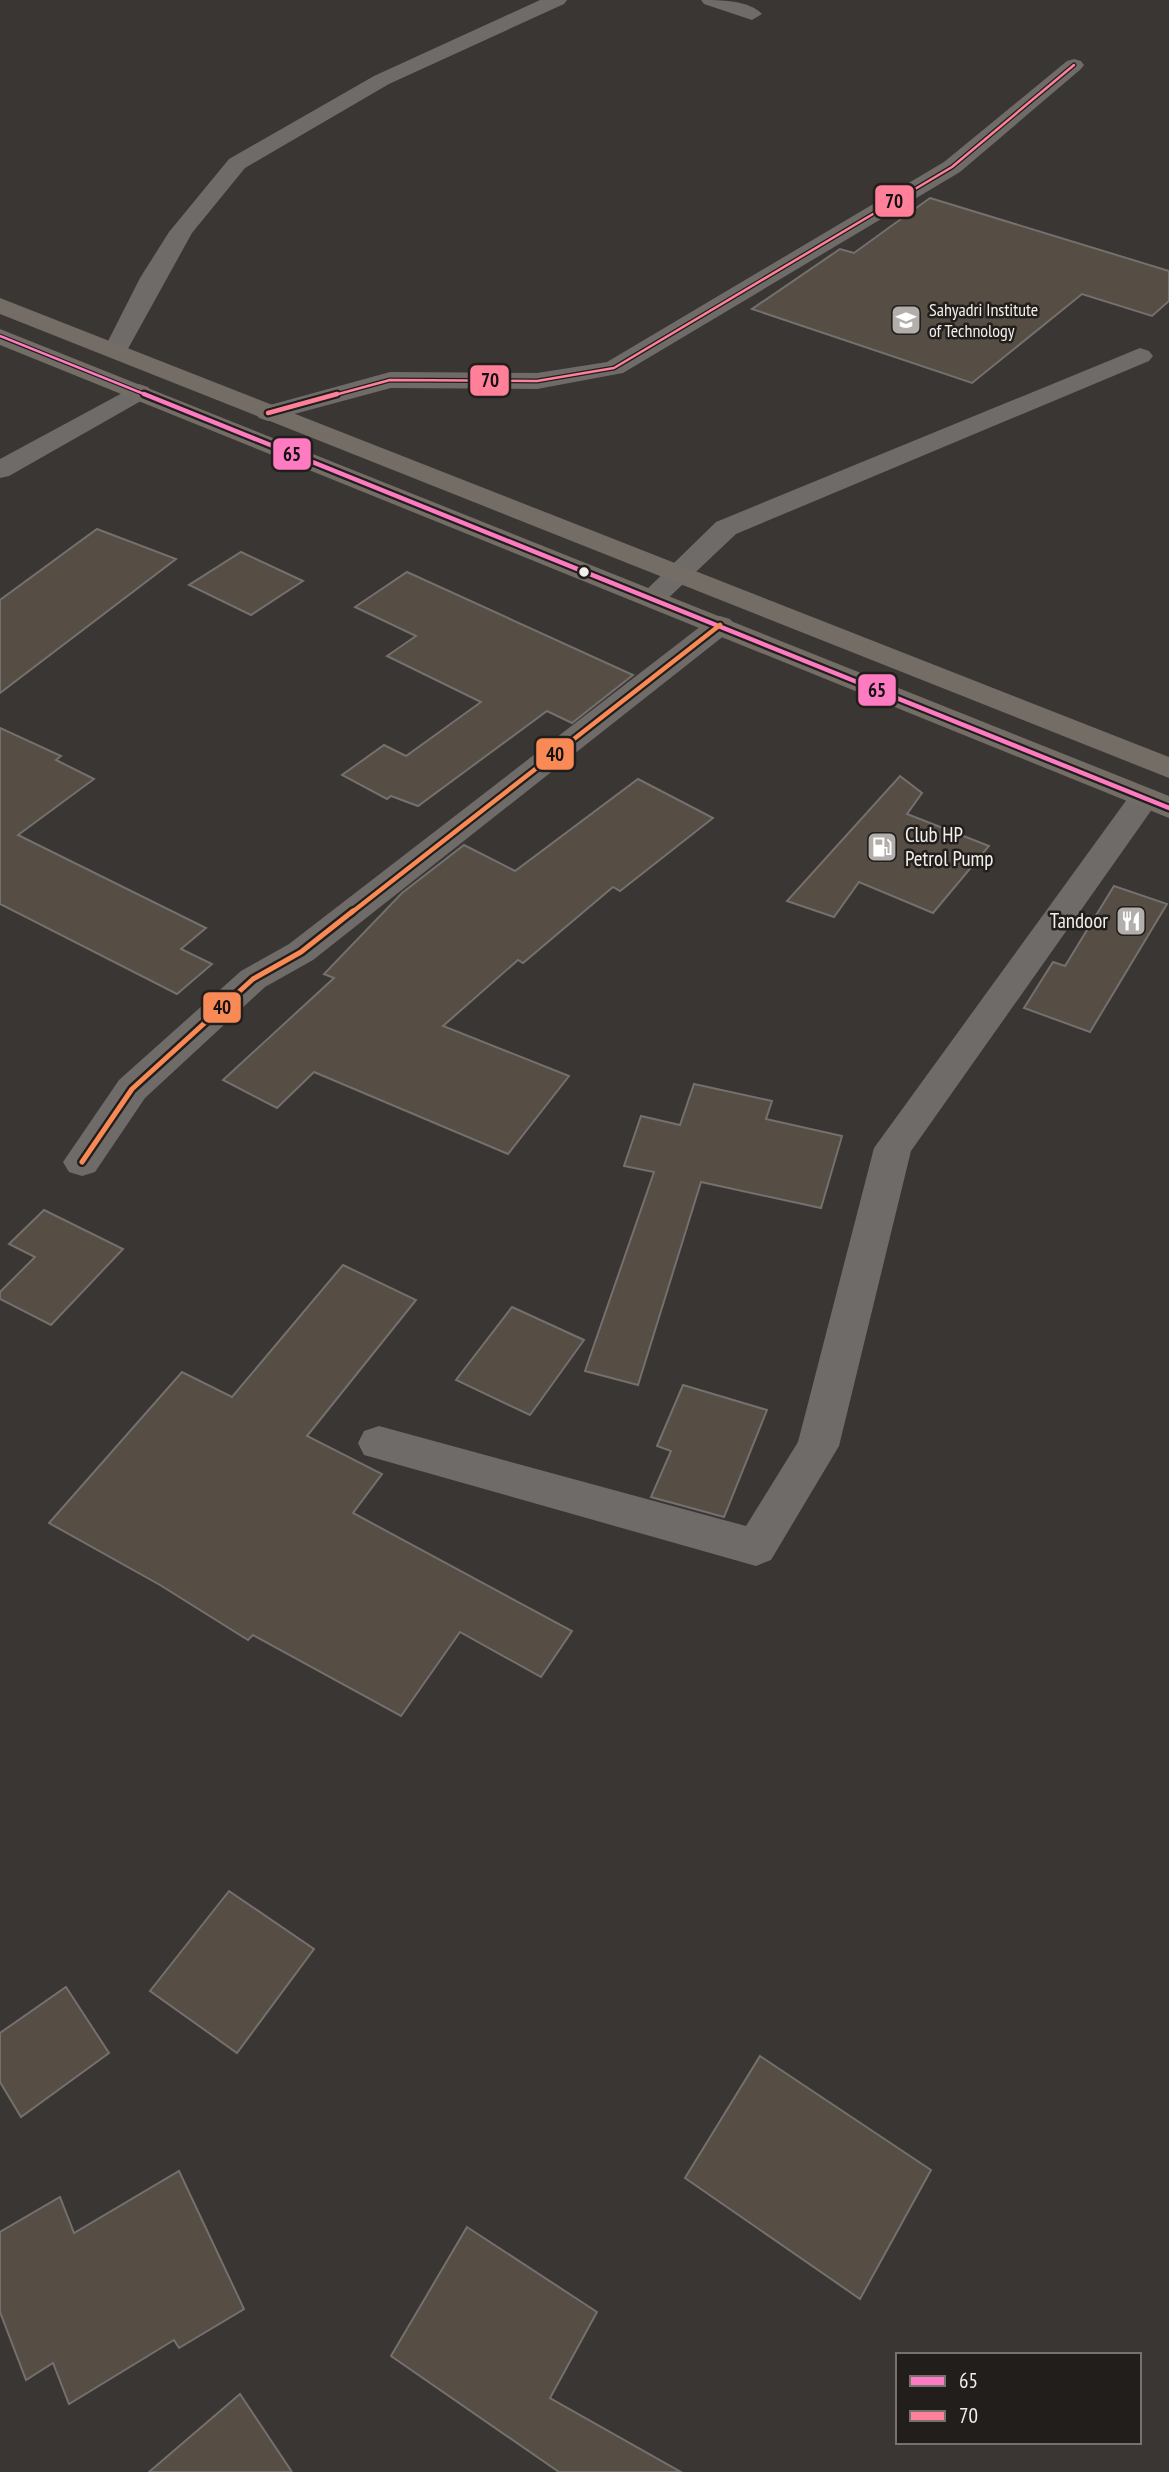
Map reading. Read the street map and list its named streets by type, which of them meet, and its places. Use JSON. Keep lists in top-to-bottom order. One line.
{"places":{"school or university":["Sahyadri Institute of Technology"],"fuel station":["Club HP Petrol Pump"],"restaurant":["Tandoor"]},"lines":["transit line 70","transit line 65","transit line 40"],"legend":["65","70"]}
